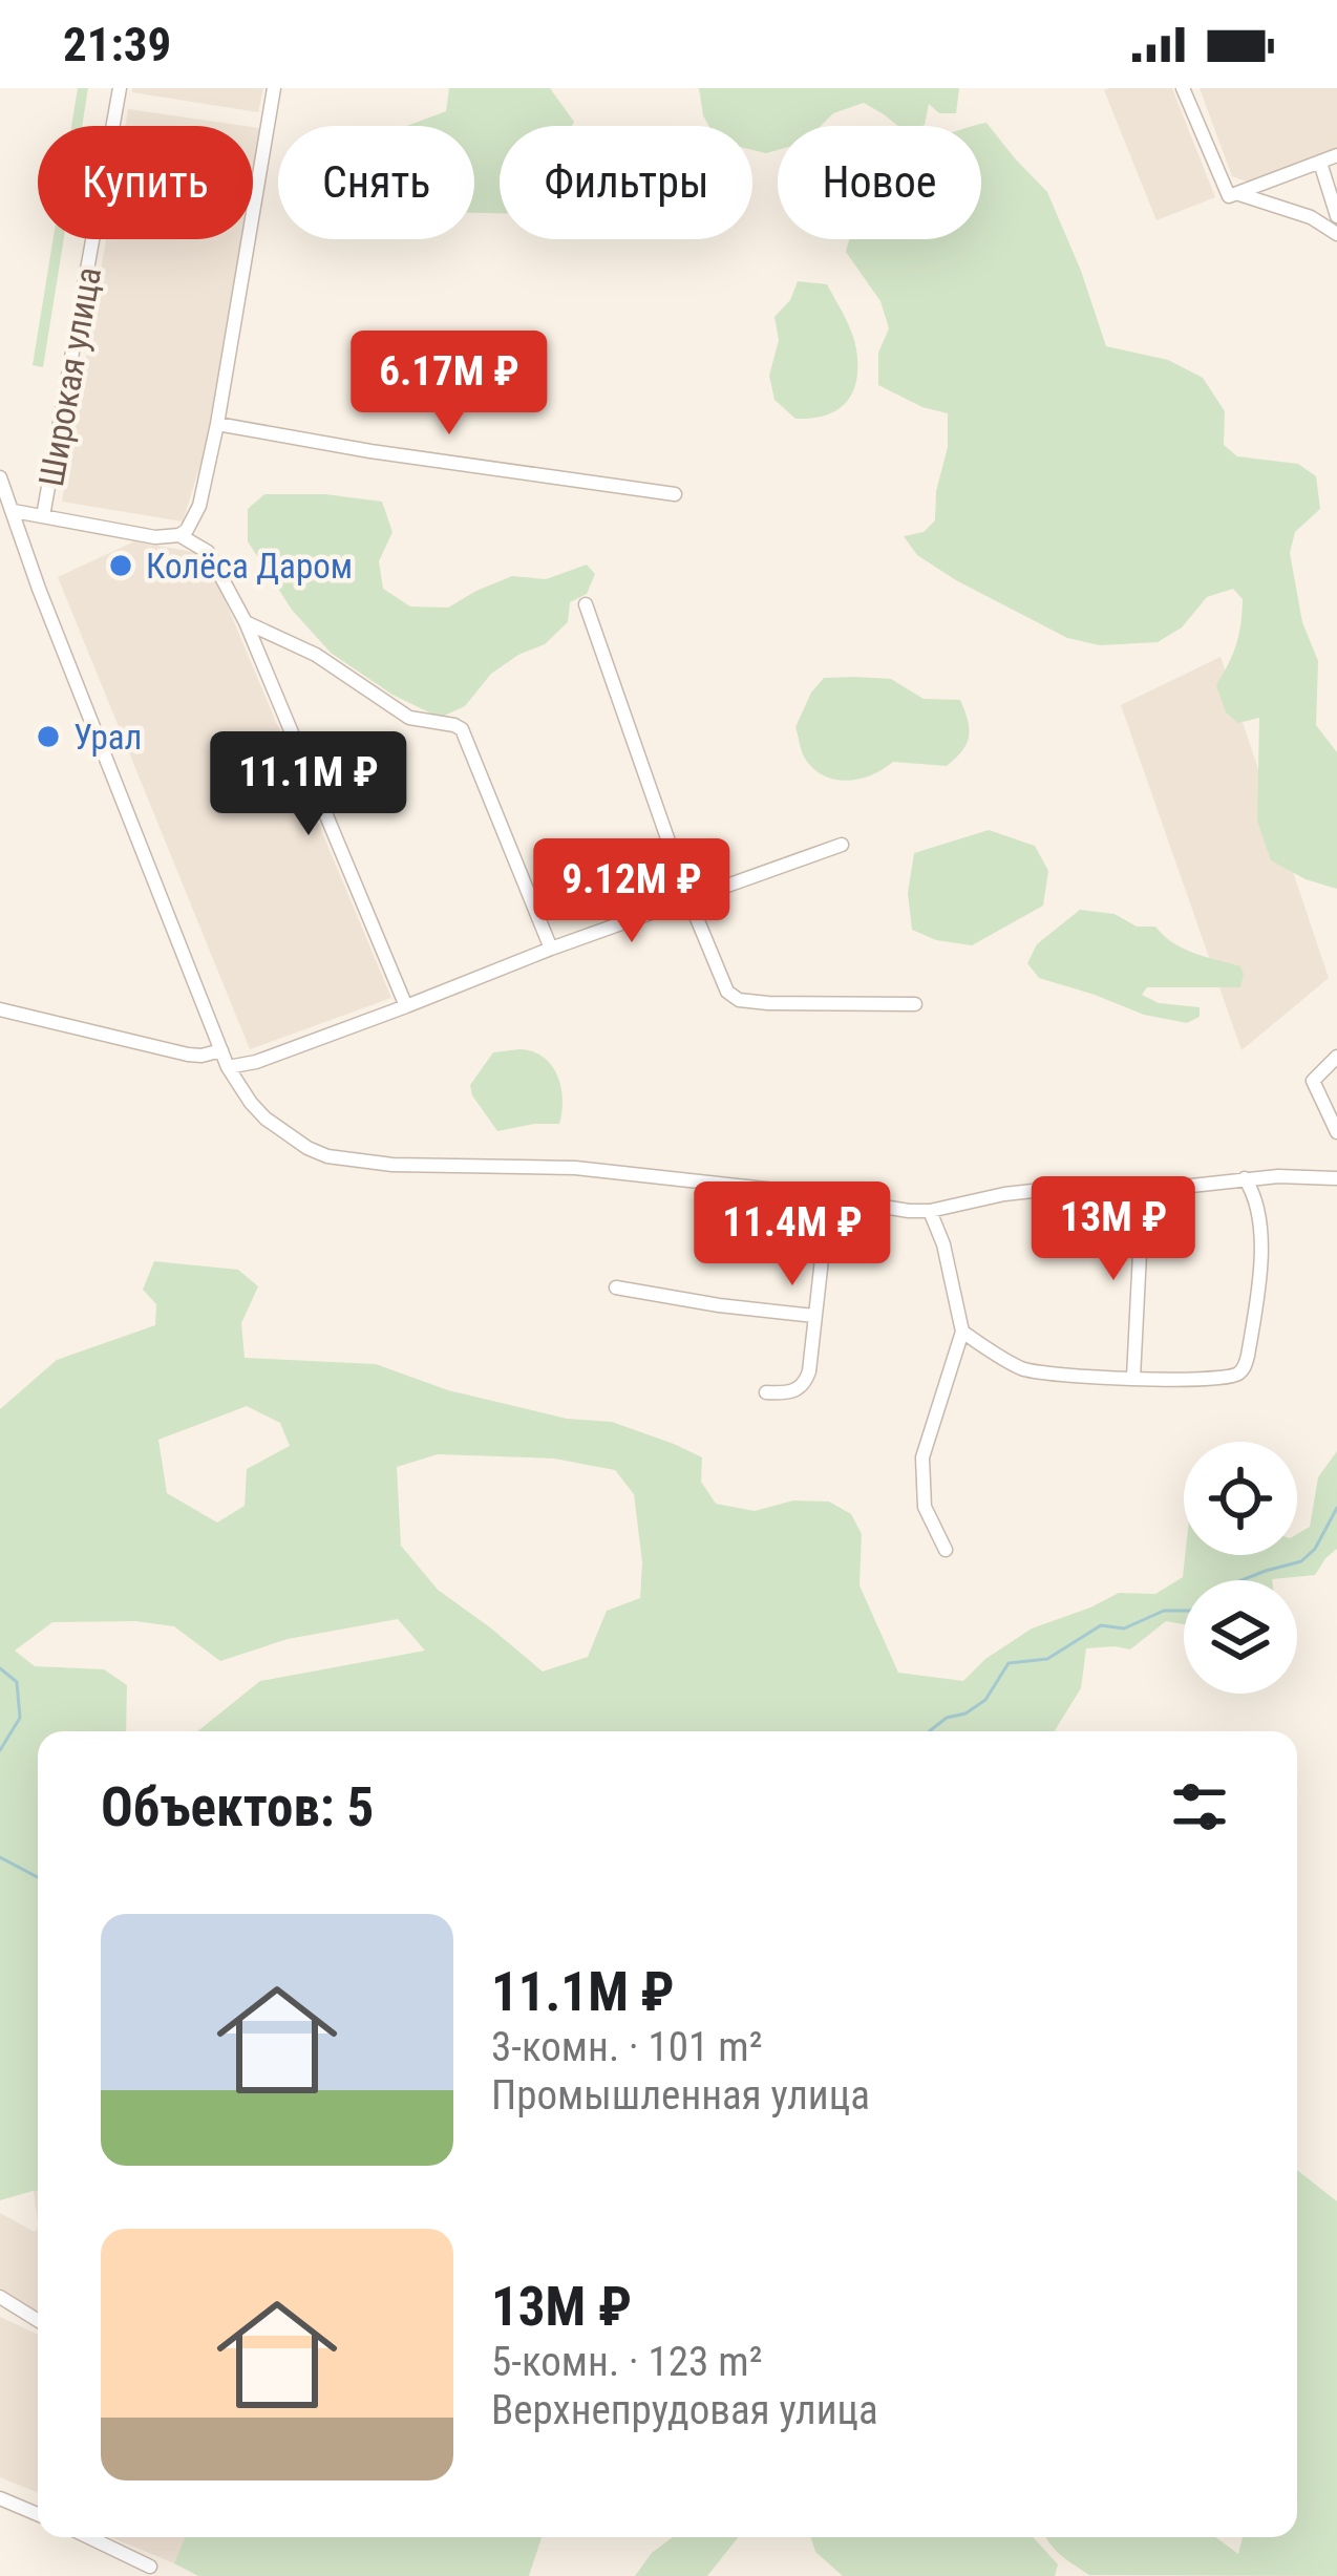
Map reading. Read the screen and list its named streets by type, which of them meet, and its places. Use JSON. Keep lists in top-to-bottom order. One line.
{"streets":{"street":["Широкая улица"]},"places":["Колёса Даром","Урал"],"page":{"status":"21:39","chip":["Купить","Снять","Фильтры","Новое"],"price":["6.17M ₽","11.1M ₽","9.12M ₽","13M ₽","11.4M ₽"],"heading":"Объектов: 5","list":[{"name":"11.1M ₽","note":"3-комн. · 101 m² · Промышленная улица"},{"name":"13M ₽","note":"5-комн. · 123 m² · Верхнепрудовая улица"}]}}
